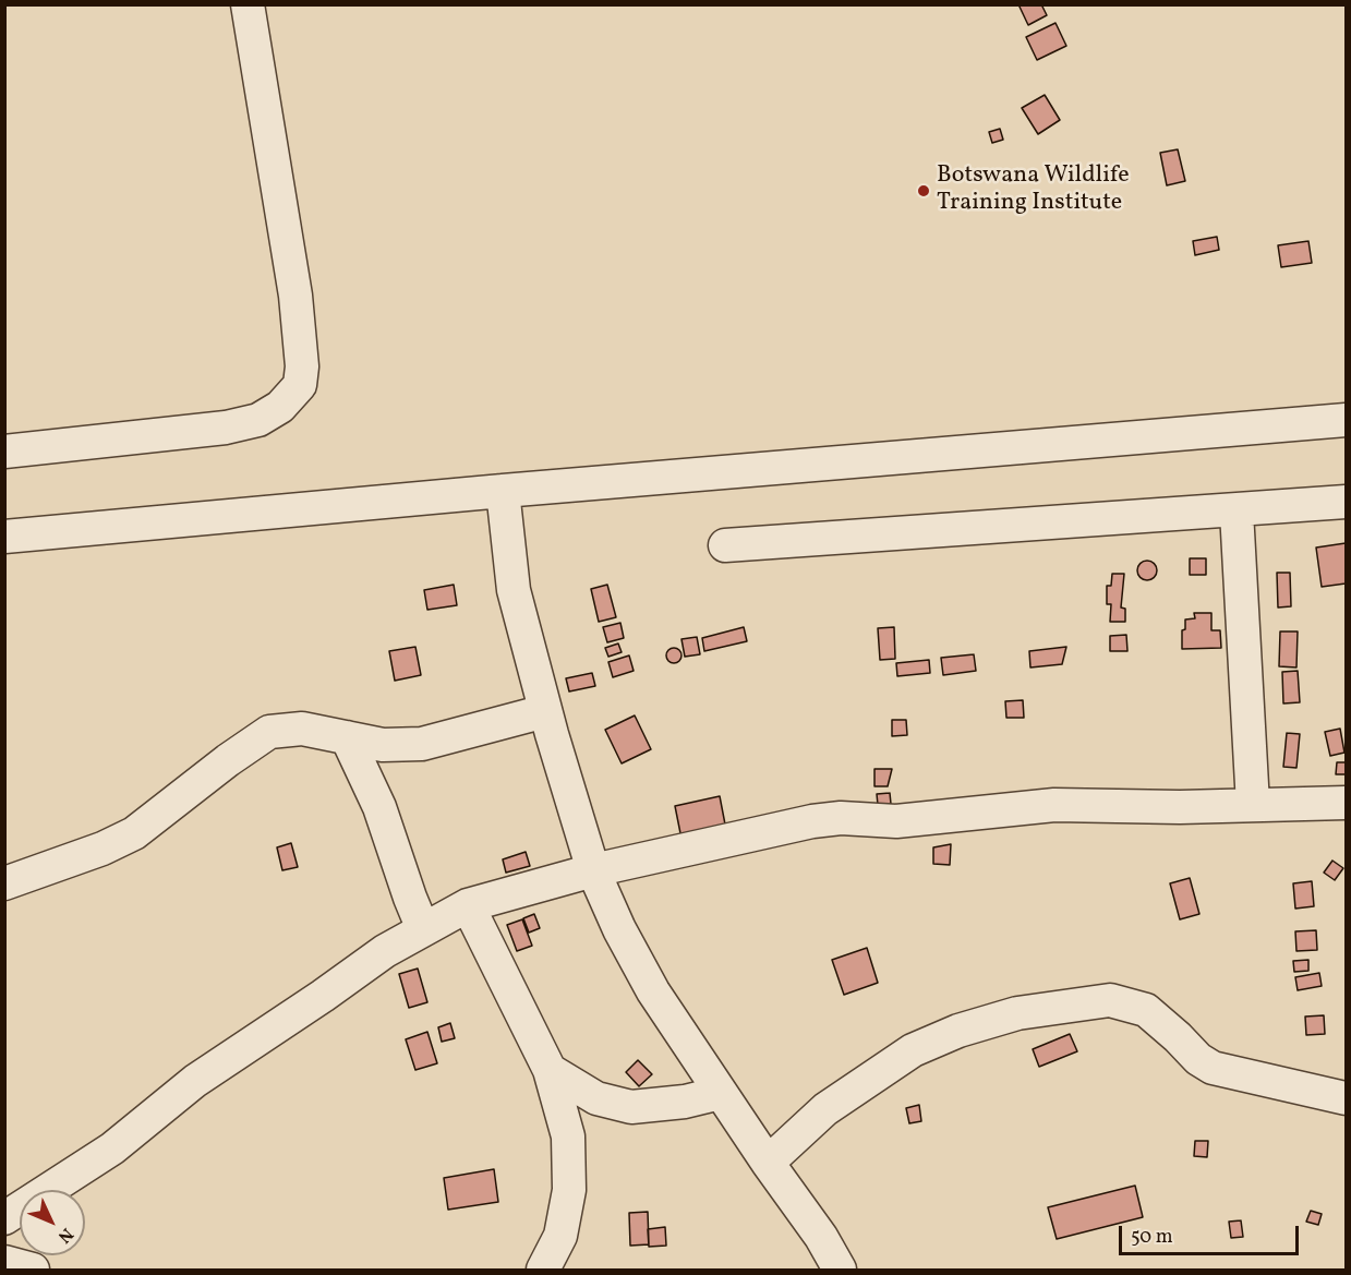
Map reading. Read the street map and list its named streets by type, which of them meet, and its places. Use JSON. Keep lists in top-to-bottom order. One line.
{"places":["Botswana Wildlife Training Institute"],"scale_bar":"50 m","north":"bottom right"}
